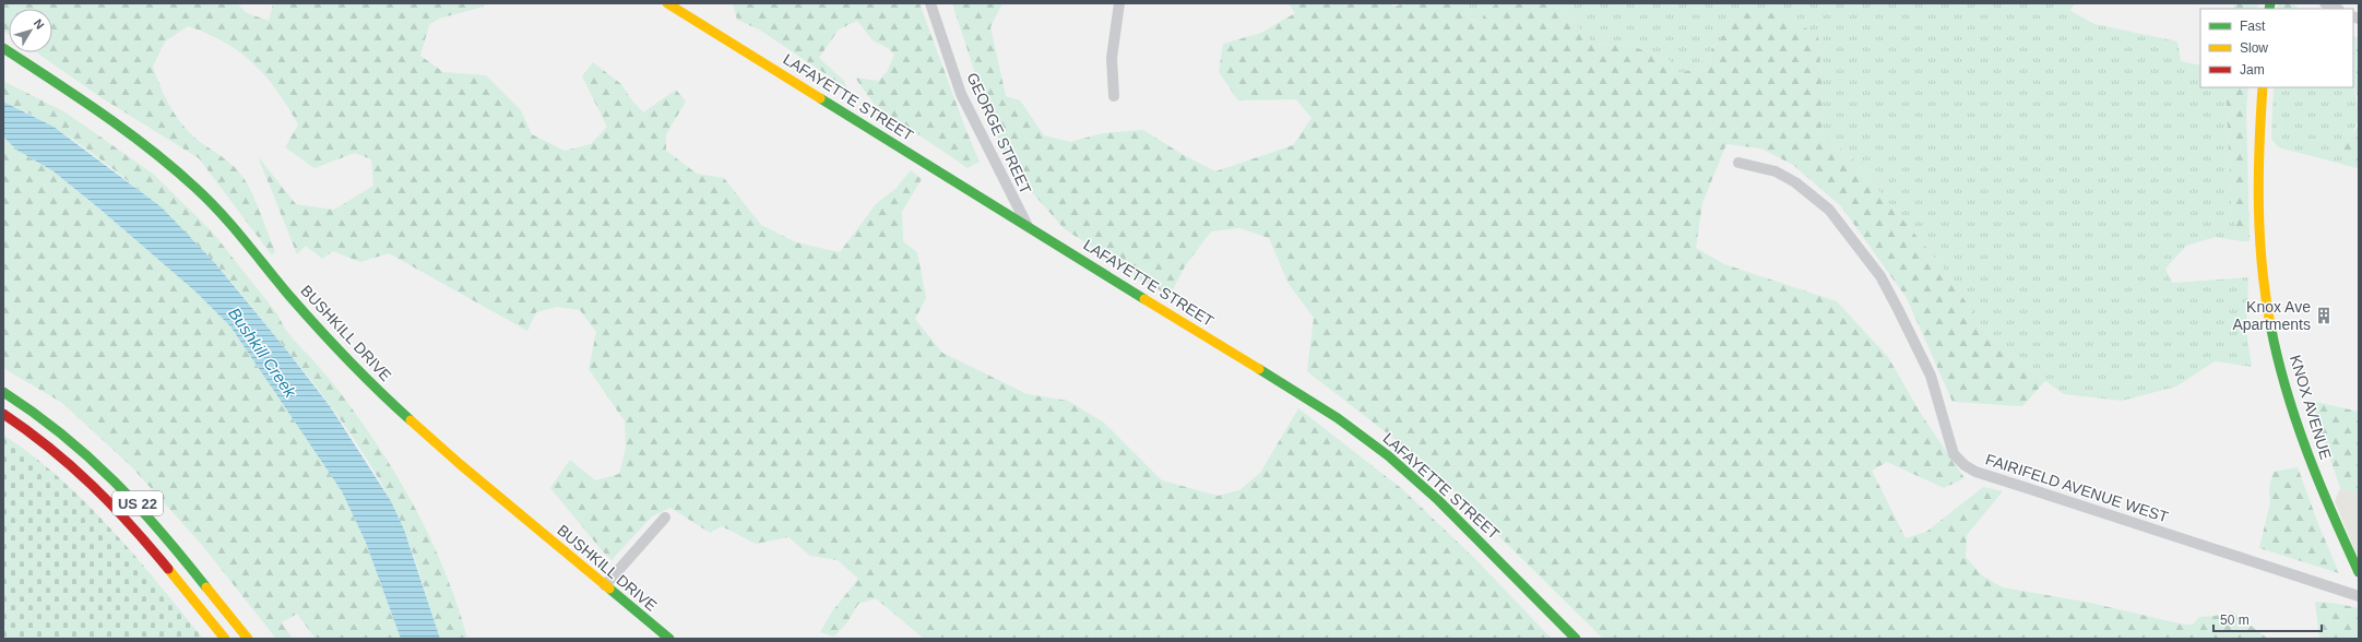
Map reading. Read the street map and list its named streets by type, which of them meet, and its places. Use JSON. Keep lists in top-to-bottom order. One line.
{"streets":{"main road":["LAFAYETTE STREET","BUSHKILL DRIVE","KNOX AVENUE","US 22"],"street":["GEORGE STREET","FAIRIFELD AVENUE WEST"]},"crossings":[["LAFAYETTE STREET","GEORGE STREET"]],"water":["Bushkill Creek"],"places":{"building":["Knox Ave Apartments"]},"legend":["Fast","Slow","Jam"],"scale_bar":"50 m","north":"top right"}
